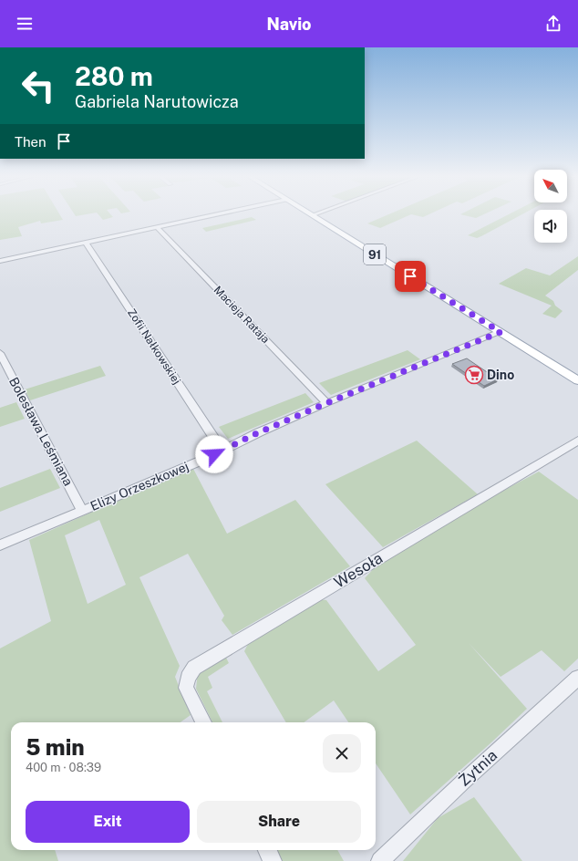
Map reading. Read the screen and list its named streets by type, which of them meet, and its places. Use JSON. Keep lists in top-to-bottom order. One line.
{"streets":{"main road":["91"],"street":["Macieja Rataja","Zofii Nałkowskiej","Bolesława Leśmiana","Elizy Orzeszkowej","Wesoła","Żytnia"]},"crossings":[["91","Elizy Orzeszkowej"],["Macieja Rataja","Elizy Orzeszkowej"],["Zofii Nałkowskiej","Elizy Orzeszkowej"],["Bolesława Leśmiana","Elizy Orzeszkowej"]],"places":{"supermarket":["Dino"]},"north":"top left","page":{"header":"Navio","turn":["280 m","Gabriela Narutowicza"],"then":"Then","heading":["5 min","400 m · 08:39"],"buttons":["Exit","Share"]}}
